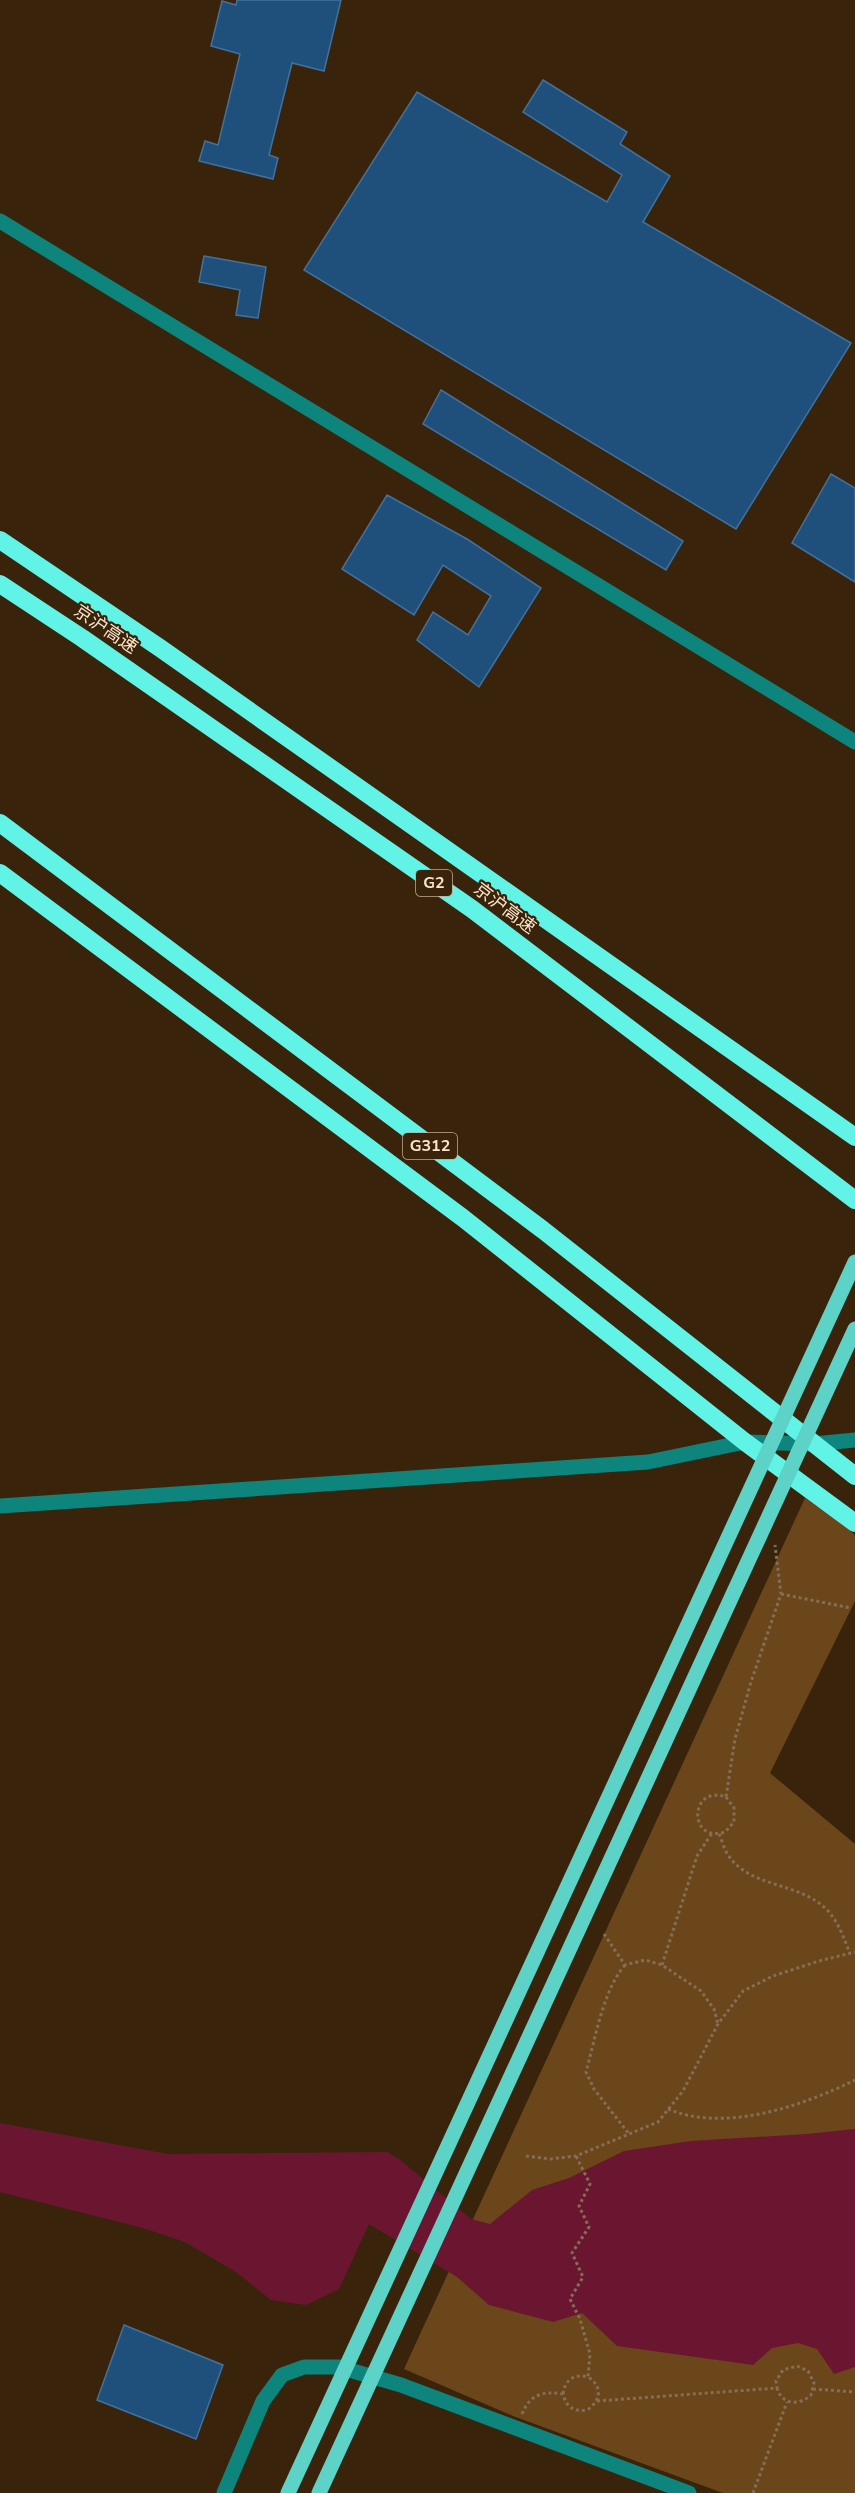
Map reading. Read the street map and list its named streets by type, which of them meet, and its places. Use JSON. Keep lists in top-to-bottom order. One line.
{"streets":{"highway":["京沪高速","G2","G312"]}}
